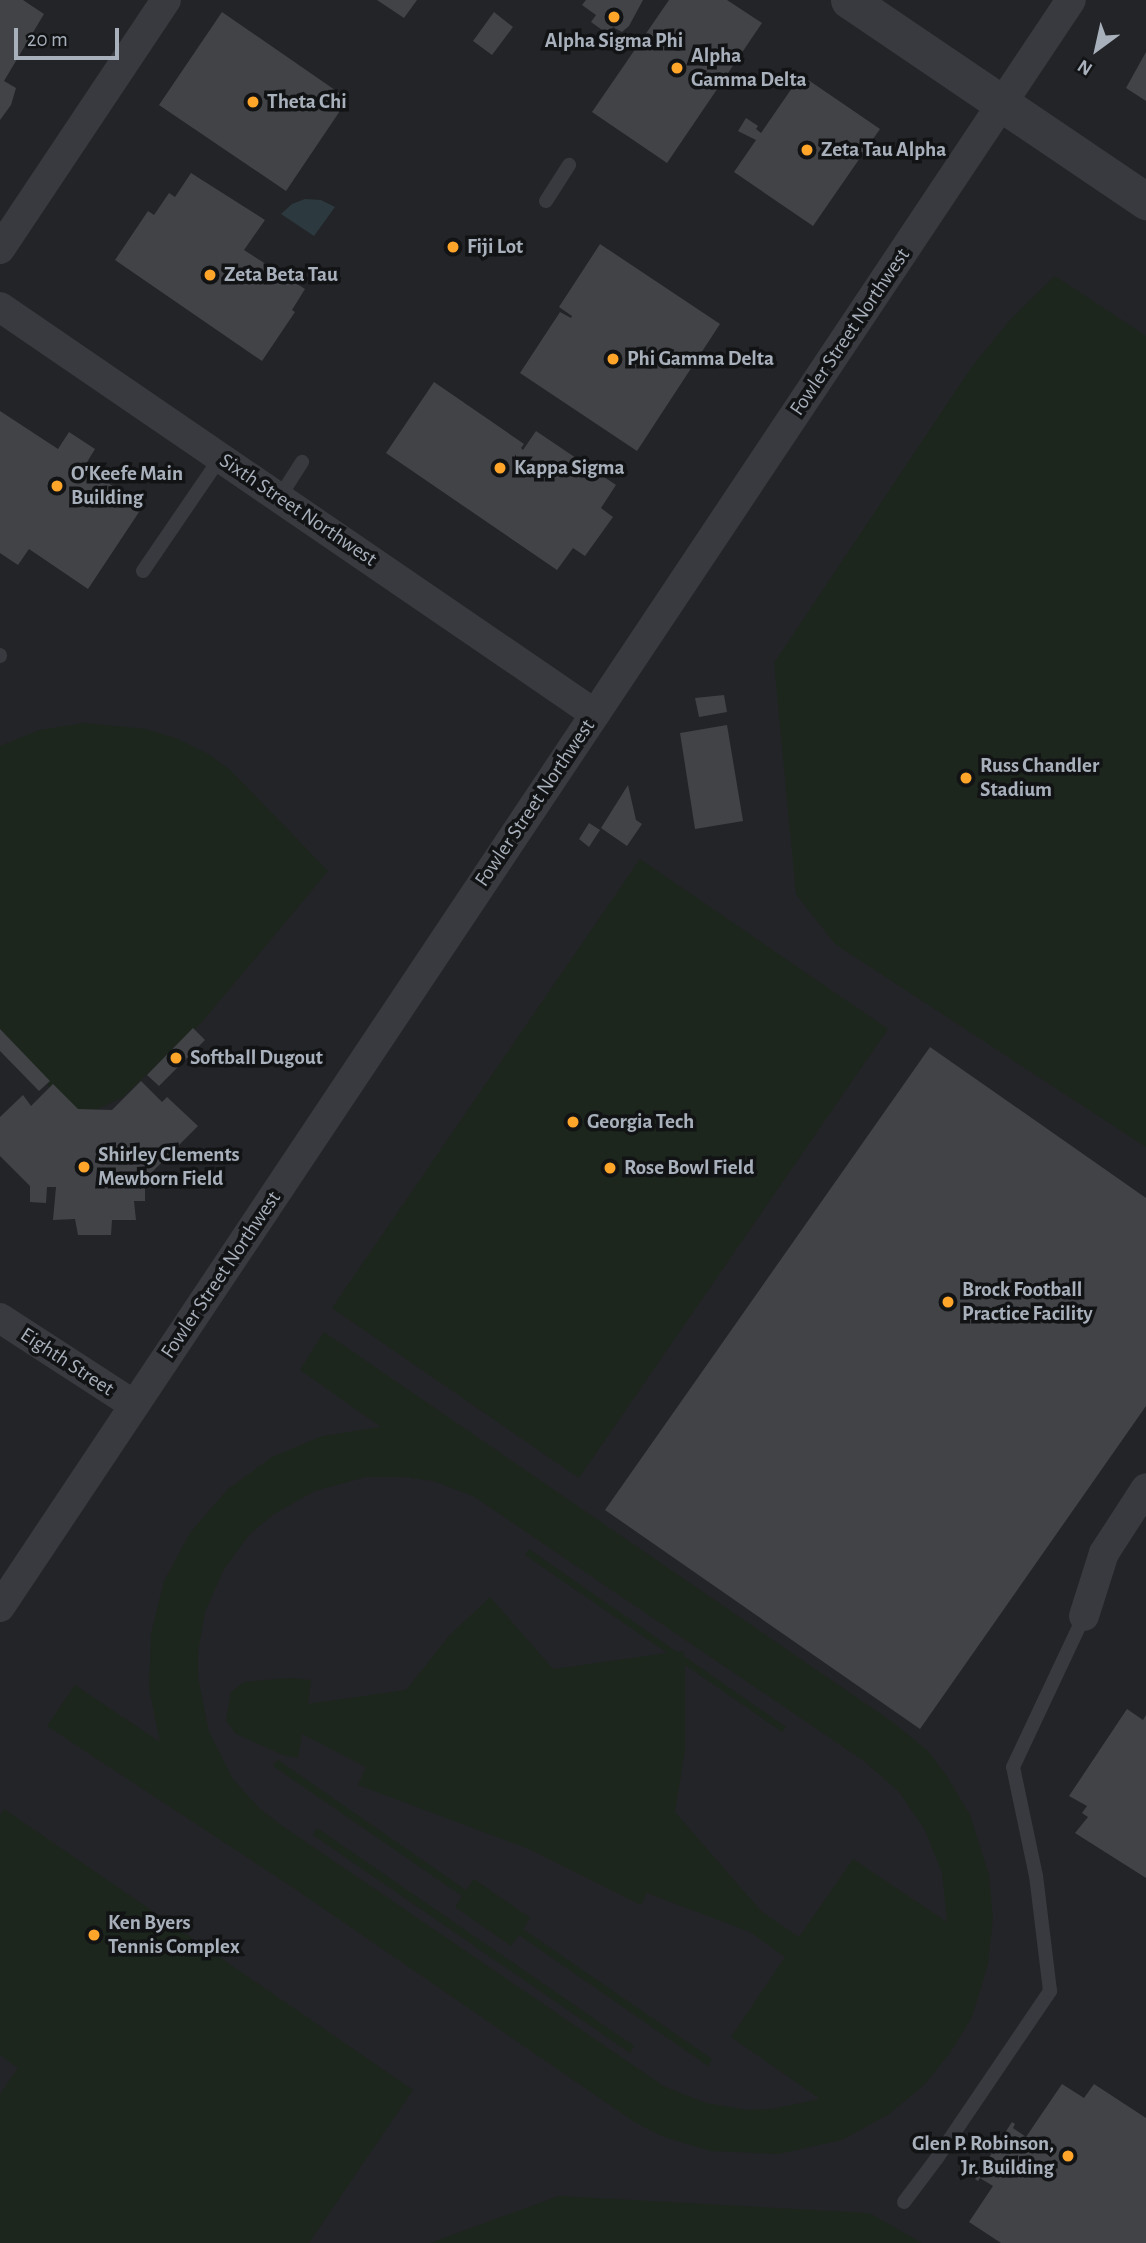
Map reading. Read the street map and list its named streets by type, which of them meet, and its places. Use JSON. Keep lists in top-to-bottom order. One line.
{"streets":{"street":["Fowler Street Northwest","Sixth Street Northwest","Eighth Street"]},"crossings":[["Fowler Street Northwest","Sixth Street Northwest"],["Fowler Street Northwest","Eighth Street"]],"places":["Alpha Sigma Phi","Alpha Gamma Delta","Theta Chi","Zeta Tau Alpha","Fiji Lot","Zeta Beta Tau","Phi Gamma Delta","Kappa Sigma","O'Keefe Main Building","Russ Chandler Stadium","Softball Dugout","Georgia Tech","Shirley Clements Mewborn Field","Rose Bowl Field","Brock Football Practice Facility","Ken Byers Tennis Complex","Glen P. Robinson, Jr. Building"],"scale_bar":"20 m","north":"bottom left"}
